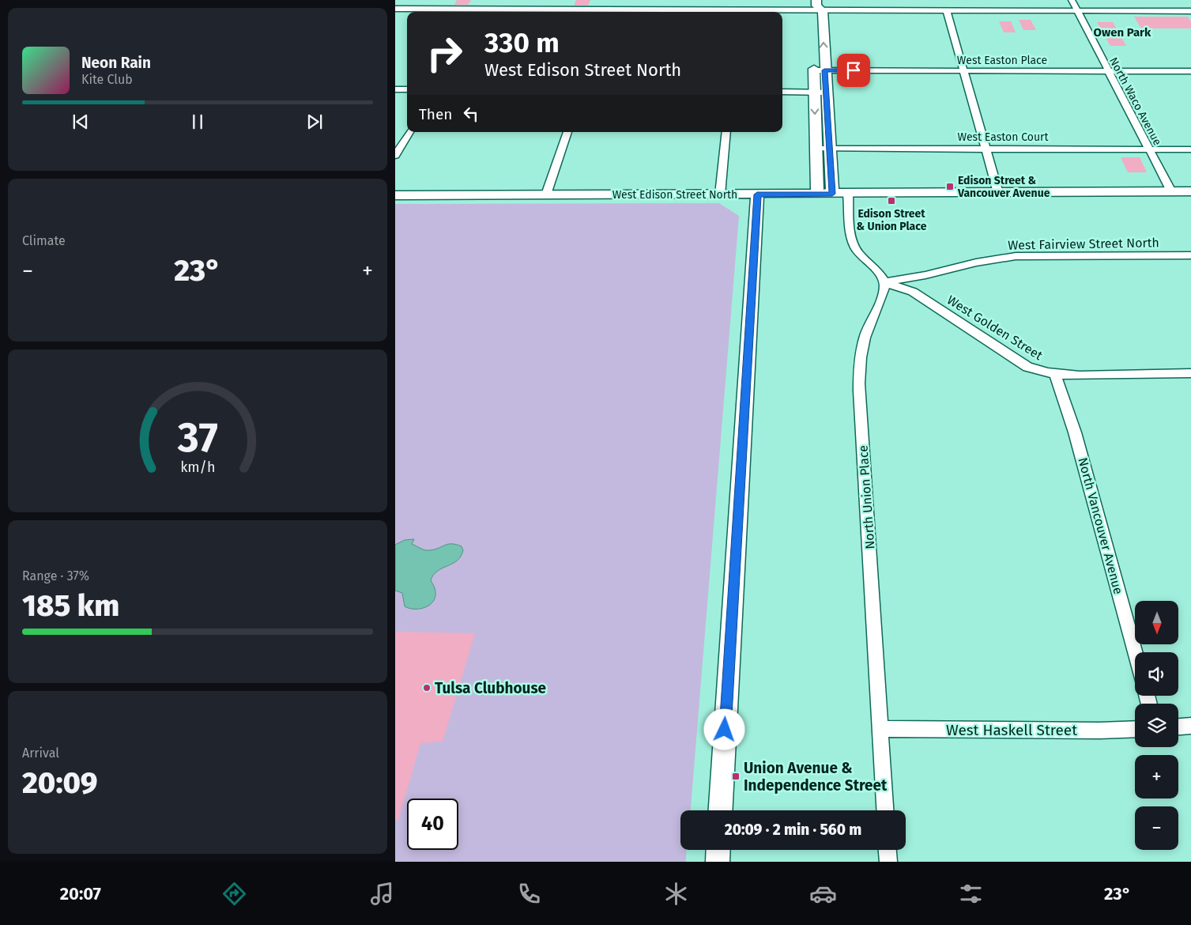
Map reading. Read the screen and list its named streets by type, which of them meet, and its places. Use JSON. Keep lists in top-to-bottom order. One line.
{"streets":{"street":["West Easton Place","North Waco Avenue","West Easton Court","West Edison Street North","West Fairview Street North","West Golden Street","North Union Place","North Vancouver Avenue","West Haskell Street"]},"crossings":[["West Easton Place","North Waco Avenue"],["North Waco Avenue","West Easton Court"],["North Waco Avenue","West Edison Street North"],["West Fairview Street North","West Golden Street"],["West Fairview Street North","North Union Place"],["West Golden Street","North Union Place"],["West Golden Street","North Vancouver Avenue"],["North Union Place","West Haskell Street"]],"districts":["Owen Park"],"places":{"transit":["Edison Street & Vancouver Avenue","Edison Street & Union Place","Union Avenue & Independence Street"],"other":["Tulsa Clubhouse"]},"north":"bottom","page":{"turn":["330 m","West Edison Street North"],"song":["Neon Rain","Kite Club"],"then":"Then","tile":["Climate",["Range · 37%","185 km"],["Arrival","20:09"]],"heat":["−","23°","+"],"map_buttons":["+","−"],"limit":"40","trip":"20:09 · 2 min · 560 m","tabs":["20:07","23°"],"gauge":["37","km/h"]}}
